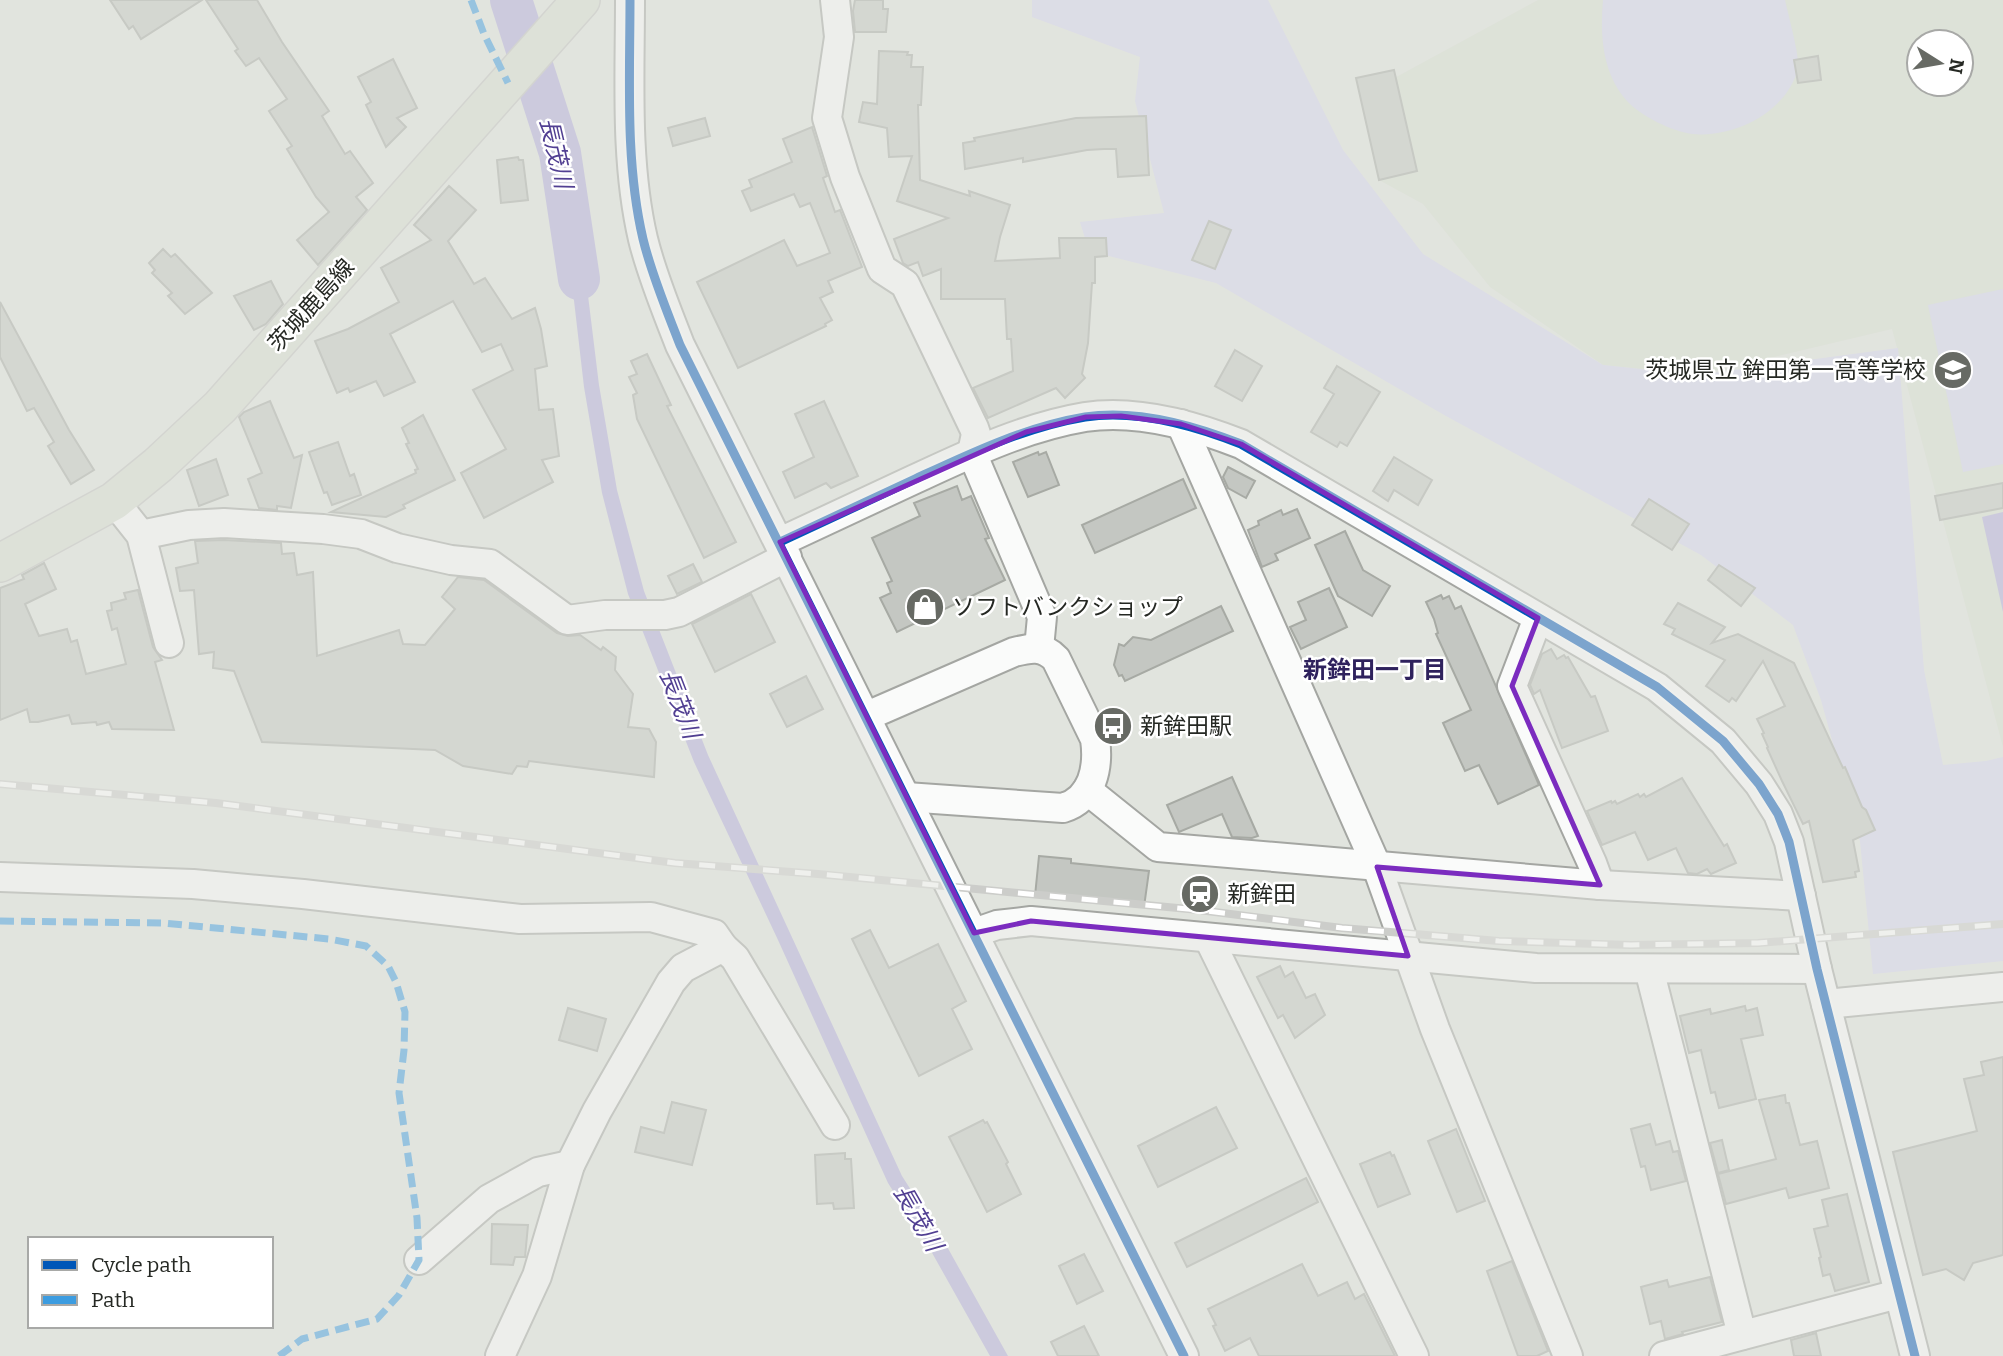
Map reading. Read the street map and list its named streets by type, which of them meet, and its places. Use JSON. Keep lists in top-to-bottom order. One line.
{"streets":{"main road":["茨城鹿島線"]},"districts":["新鉾田一丁目"],"water":["長茂川"],"places":{"school or university":["茨城県立 鉾田第一高等学校"],"shop":["ソフトバンクショップ"],"bus stop":["新鉾田駅"],"station":["新鉾田"]},"legend":["Cycle path","Path"],"north":"right"}
